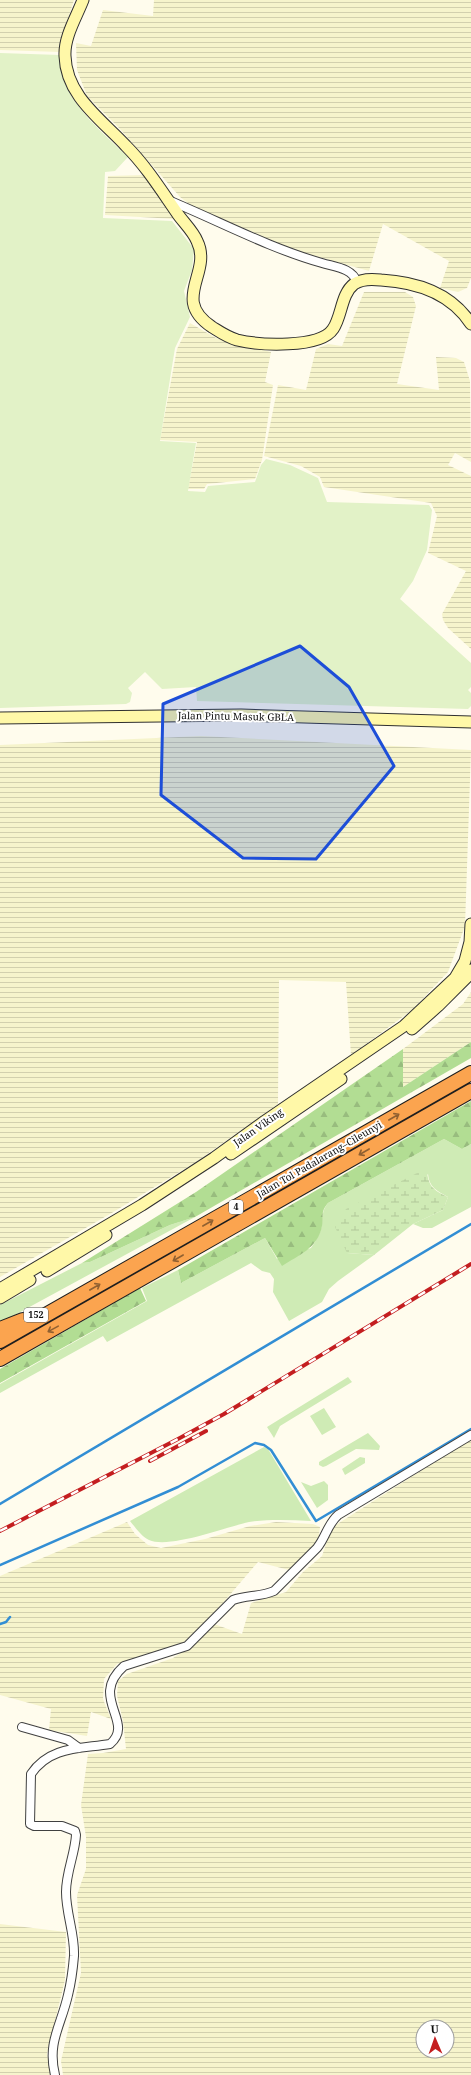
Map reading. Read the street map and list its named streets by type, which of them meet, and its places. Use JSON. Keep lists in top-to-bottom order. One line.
{"streets":{"highway":["Jalan Tol Padalarang–Cileunyi","4","152"],"street":["Jalan Pintu Masuk GBLA","Jalan Viking"]},"crossings":[["Jalan Tol Padalarang–Cileunyi","152"]],"north":"top"}
